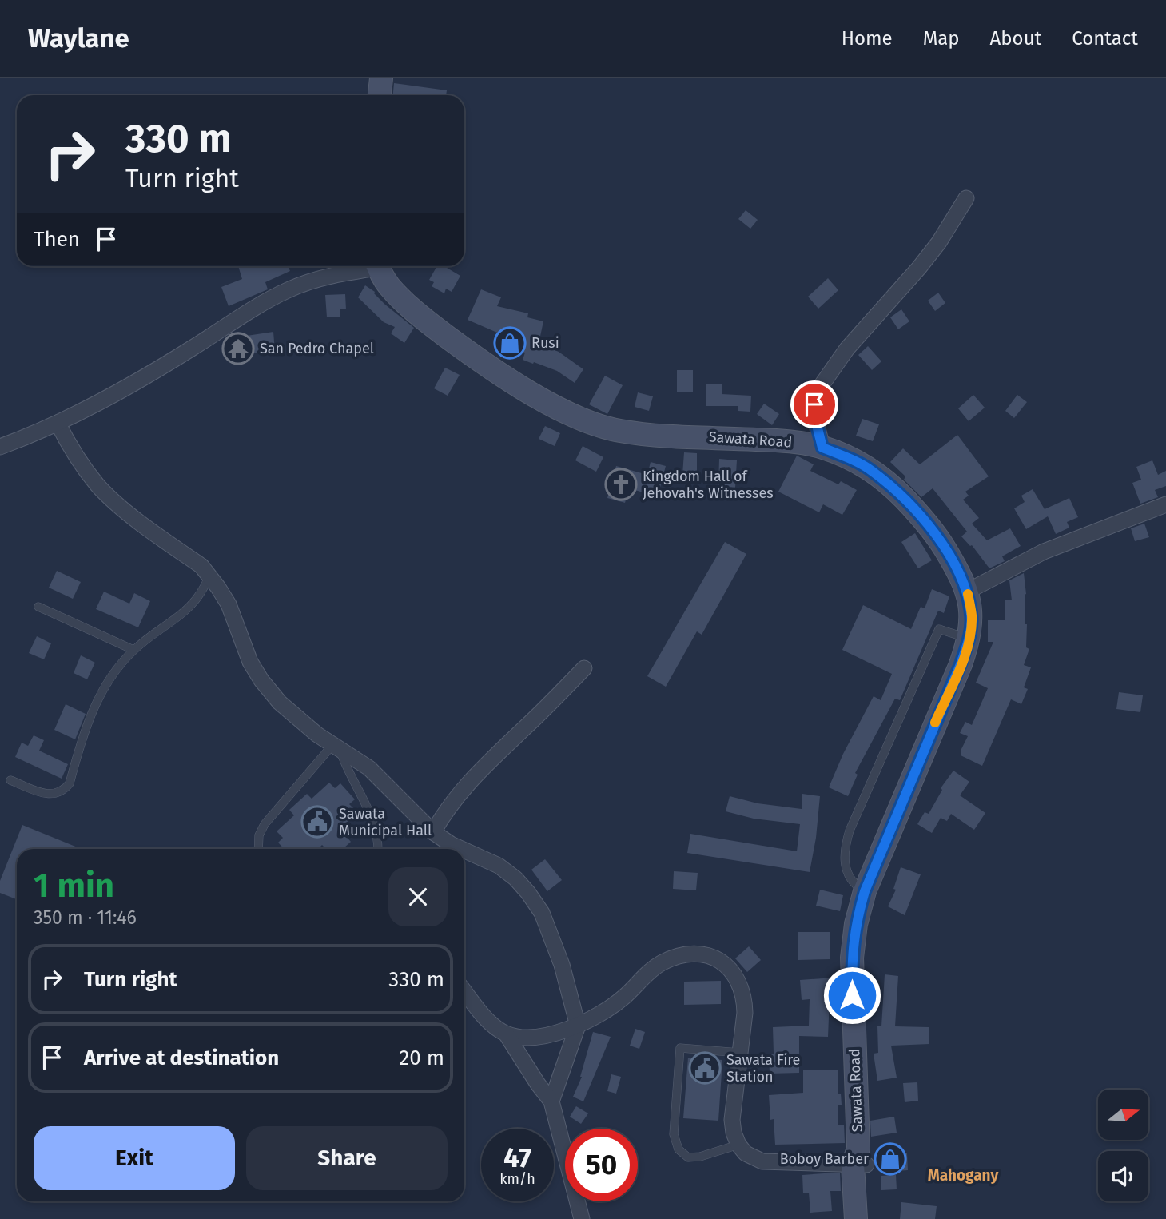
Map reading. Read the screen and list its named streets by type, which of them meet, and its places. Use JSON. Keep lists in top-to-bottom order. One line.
{"streets":{"main road":["Sawata Road"]},"districts":["Mahogany"],"places":{"shop":["Rusi","Boboy Barber"],"temple":["San Pedro Chapel"],"church":["Kingdom Hall of Jehovah's Witnesses"],"public building":["Sawata Municipal Hall","Sawata Fire Station"]},"north":"right","page":{"header":"Waylane","nav":["Home","Map","About","Contact"],"turn":["330 m","Turn right"],"then":"Then","heading":["1 min","350 m · 11:46"],"list":[{"name":"Turn right","value":"330 m"},{"name":"Arrive at destination","value":"20 m"}],"buttons":["Exit","Share"],"speed":"47 km/h","limit":"50"}}
